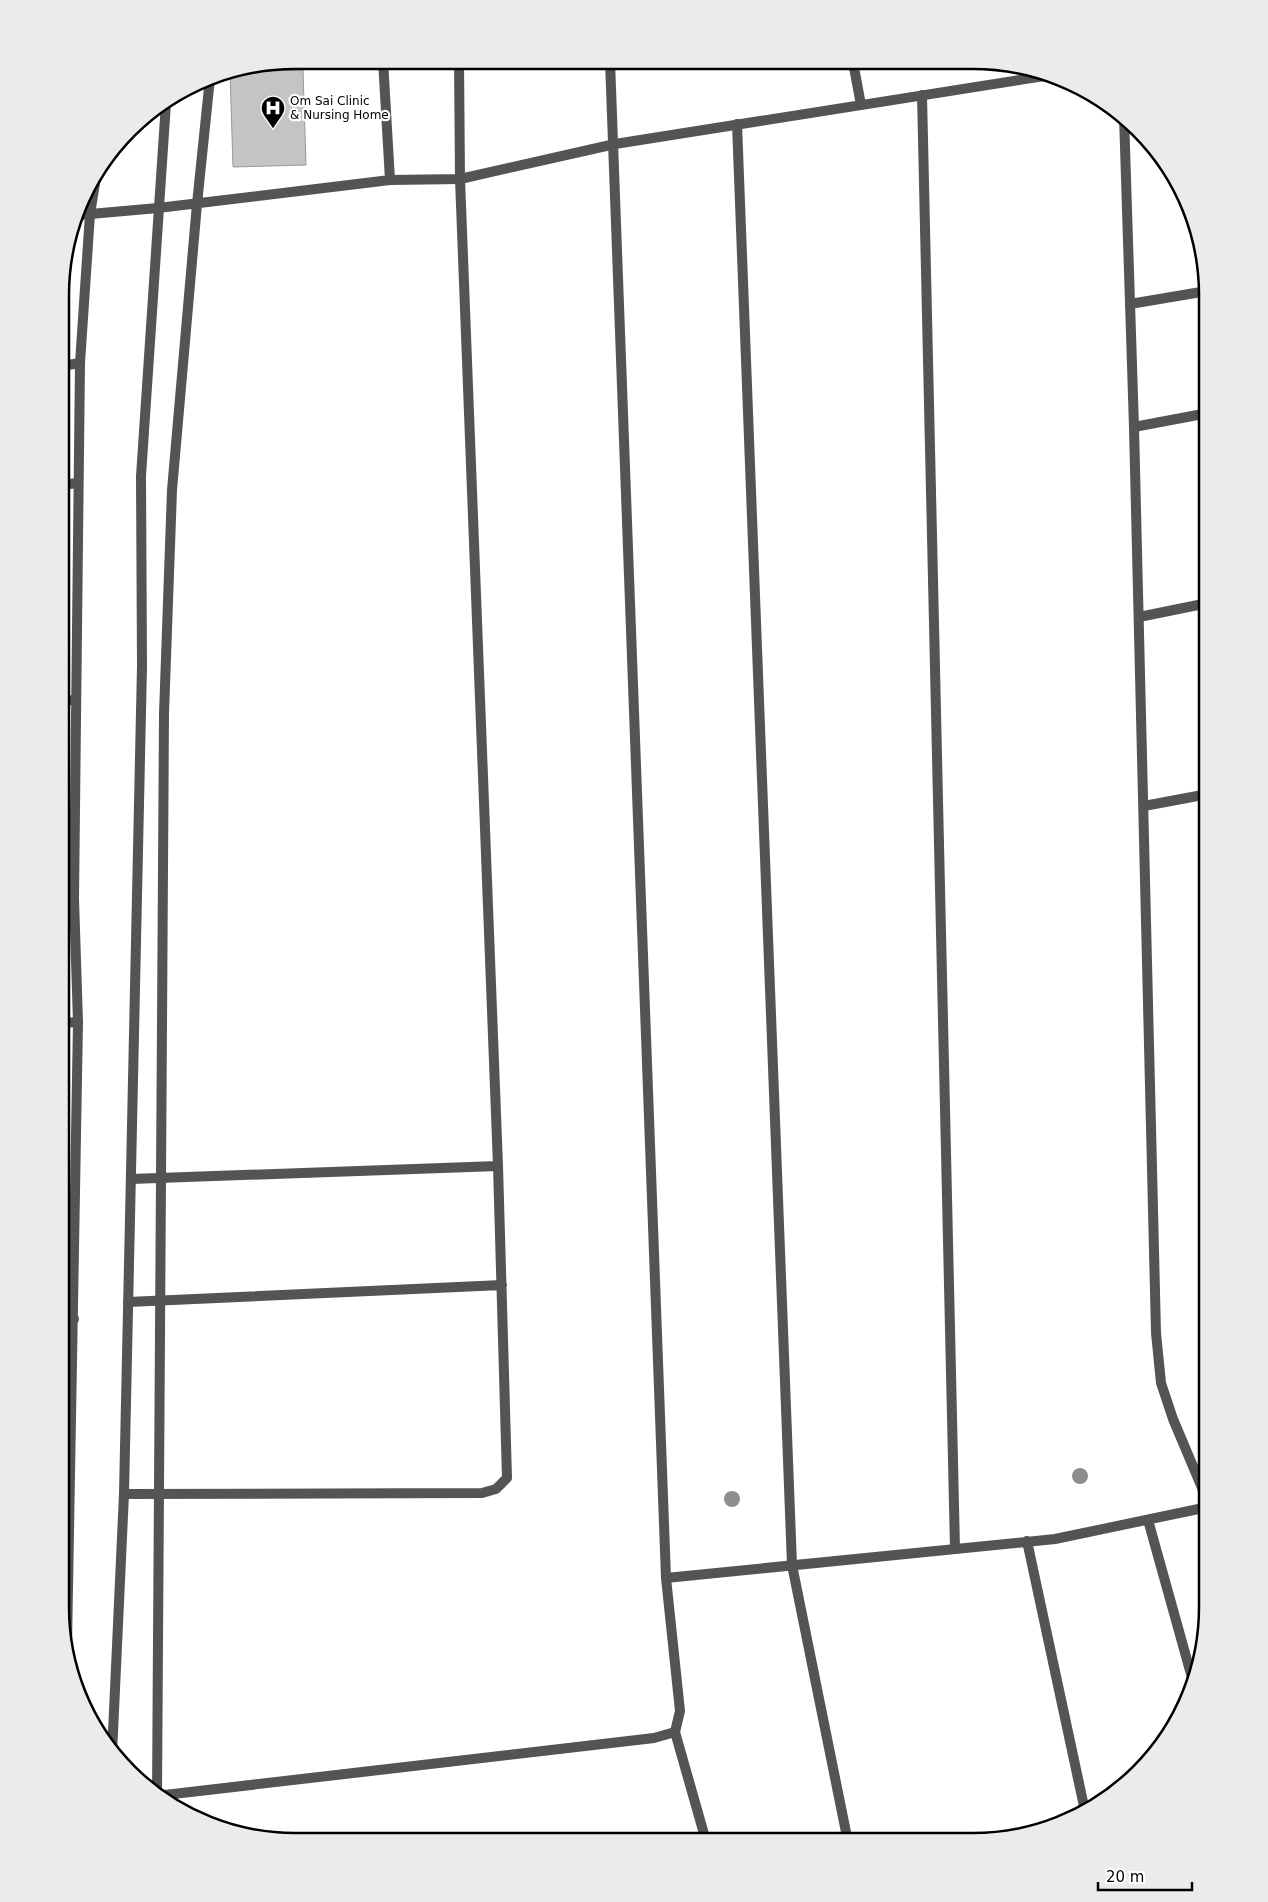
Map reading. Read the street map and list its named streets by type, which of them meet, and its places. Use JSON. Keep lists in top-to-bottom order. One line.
{"places":{"hospital":["Om Sai Clinic & Nursing Home"]},"scale_bar":"20 m"}
